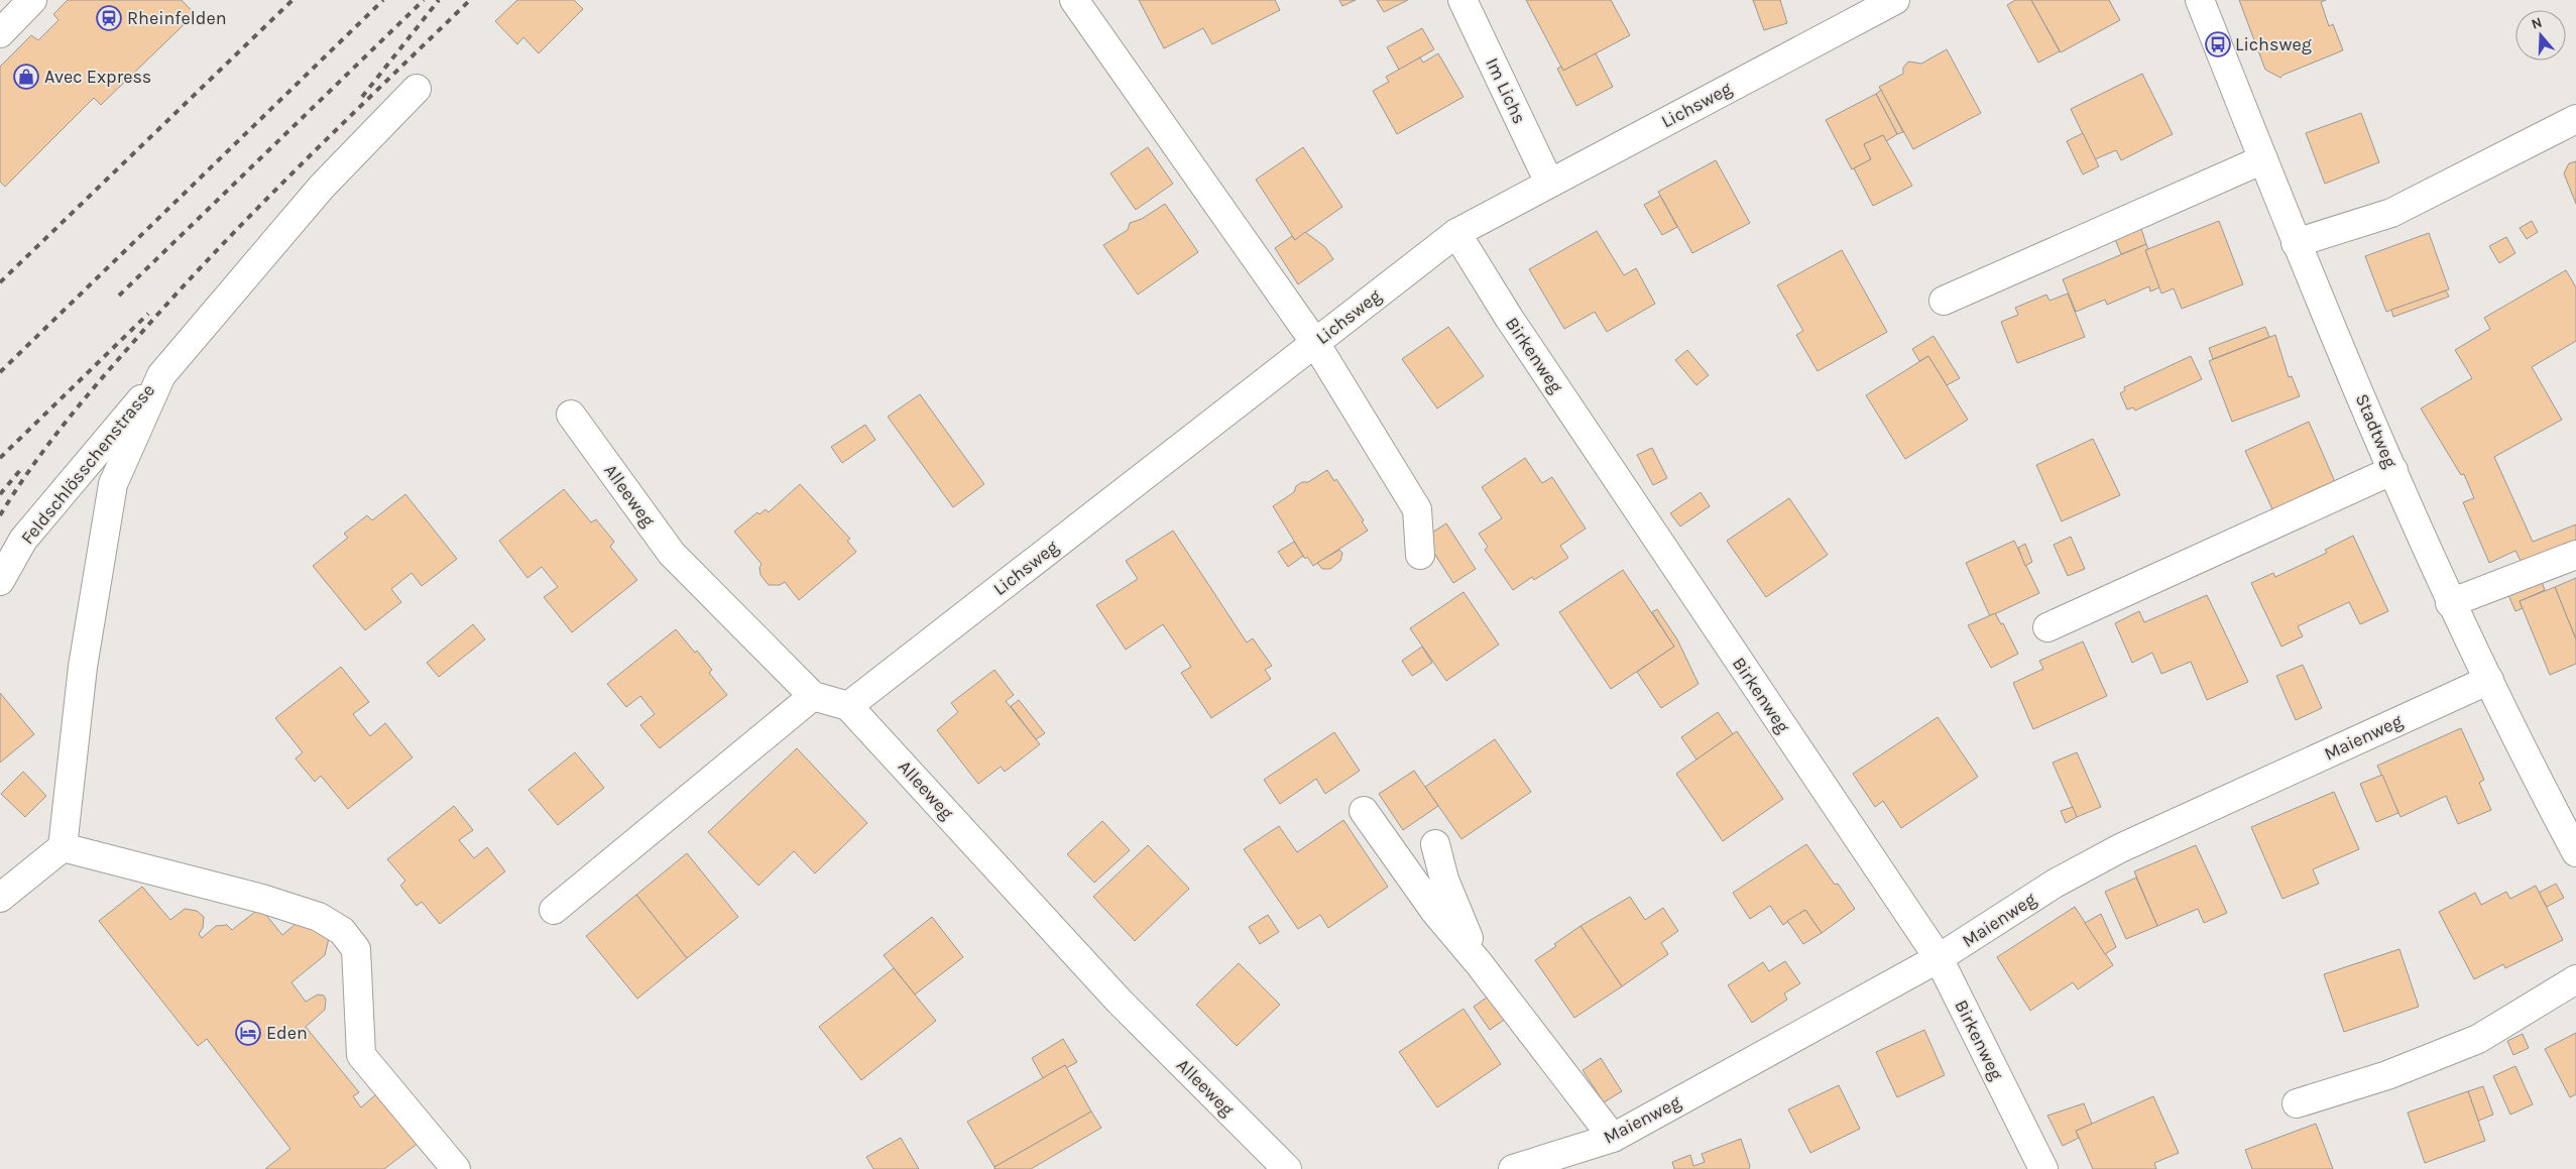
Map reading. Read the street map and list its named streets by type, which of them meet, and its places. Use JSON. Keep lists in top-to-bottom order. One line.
{"streets":{"street":["Im Lichs","Lichsweg","Birkenweg","Stadtweg","Feldschlösschenstrasse","Alleeweg","Maienweg"]},"crossings":[["Im Lichs","Lichsweg"],["Lichsweg","Birkenweg"],["Lichsweg","Alleeweg"],["Birkenweg","Maienweg"],["Stadtweg","Maienweg"]],"places":{"station":["Rheinfelden"],"bus stop":["Lichsweg"],"shop":["Avec Express"],"hotel":["Eden"]},"north":"top"}
